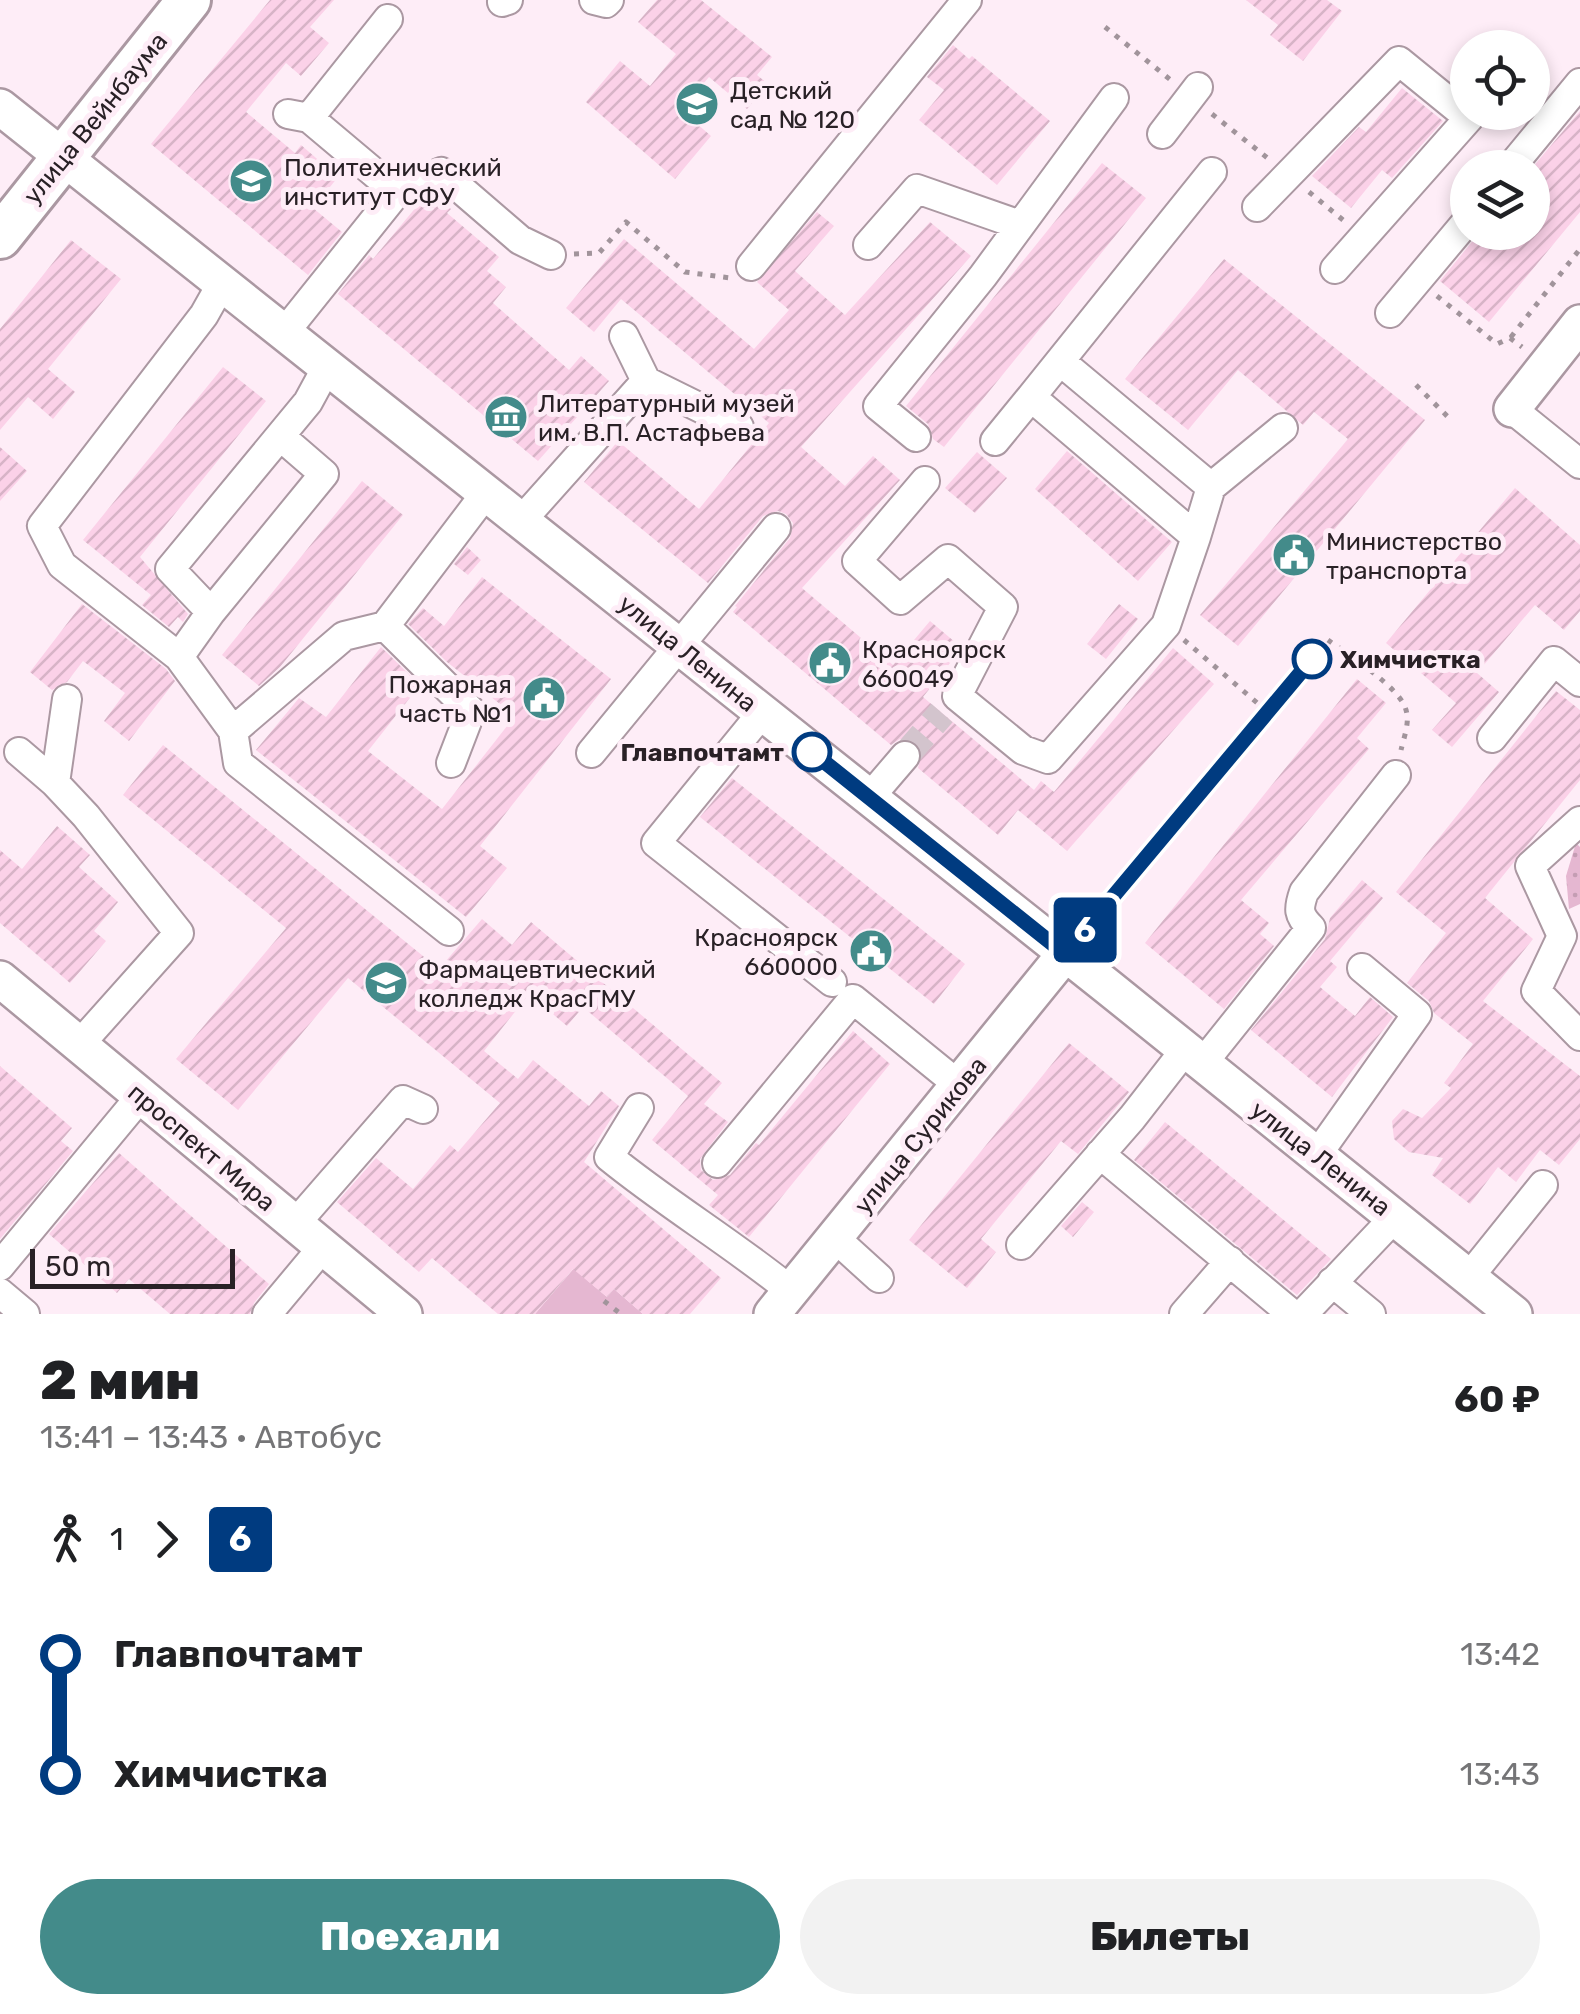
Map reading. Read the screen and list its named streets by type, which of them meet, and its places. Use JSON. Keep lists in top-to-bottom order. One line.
{"streets":{"highway":["улица Вейнбаума"],"main road":["улица Ленина","улица Сурикова","проспект Мира"]},"crossings":[["улица Вейнбаума","улица Ленина"],["улица Ленина","улица Сурикова"]],"places":{"school or university":["Детский сад № 120","Политехнический институт СФУ","Фармацевтический колледж КрасГМУ"],"museum":["Литературный музей им. В.П. Астафьева"],"public building":["Министерство транспорта","Красноярск 660049","Пожарная часть №1","Красноярск 660000"],"other":["Химчистка","Главпочтамт"]},"lines":["bus line 6"],"scale_bar":"50 m","page":{"on_map":"6","scale":"50 m","heading":["2 мин","13:41 – 13:43 · Автобус","60 ₽"],"legs":["1","6"],"list":[{"name":"Главпочтамт","value":"13:42"},{"name":"Химчистка","value":"13:43"}],"buttons":["Поехали","Билеты"]}}
